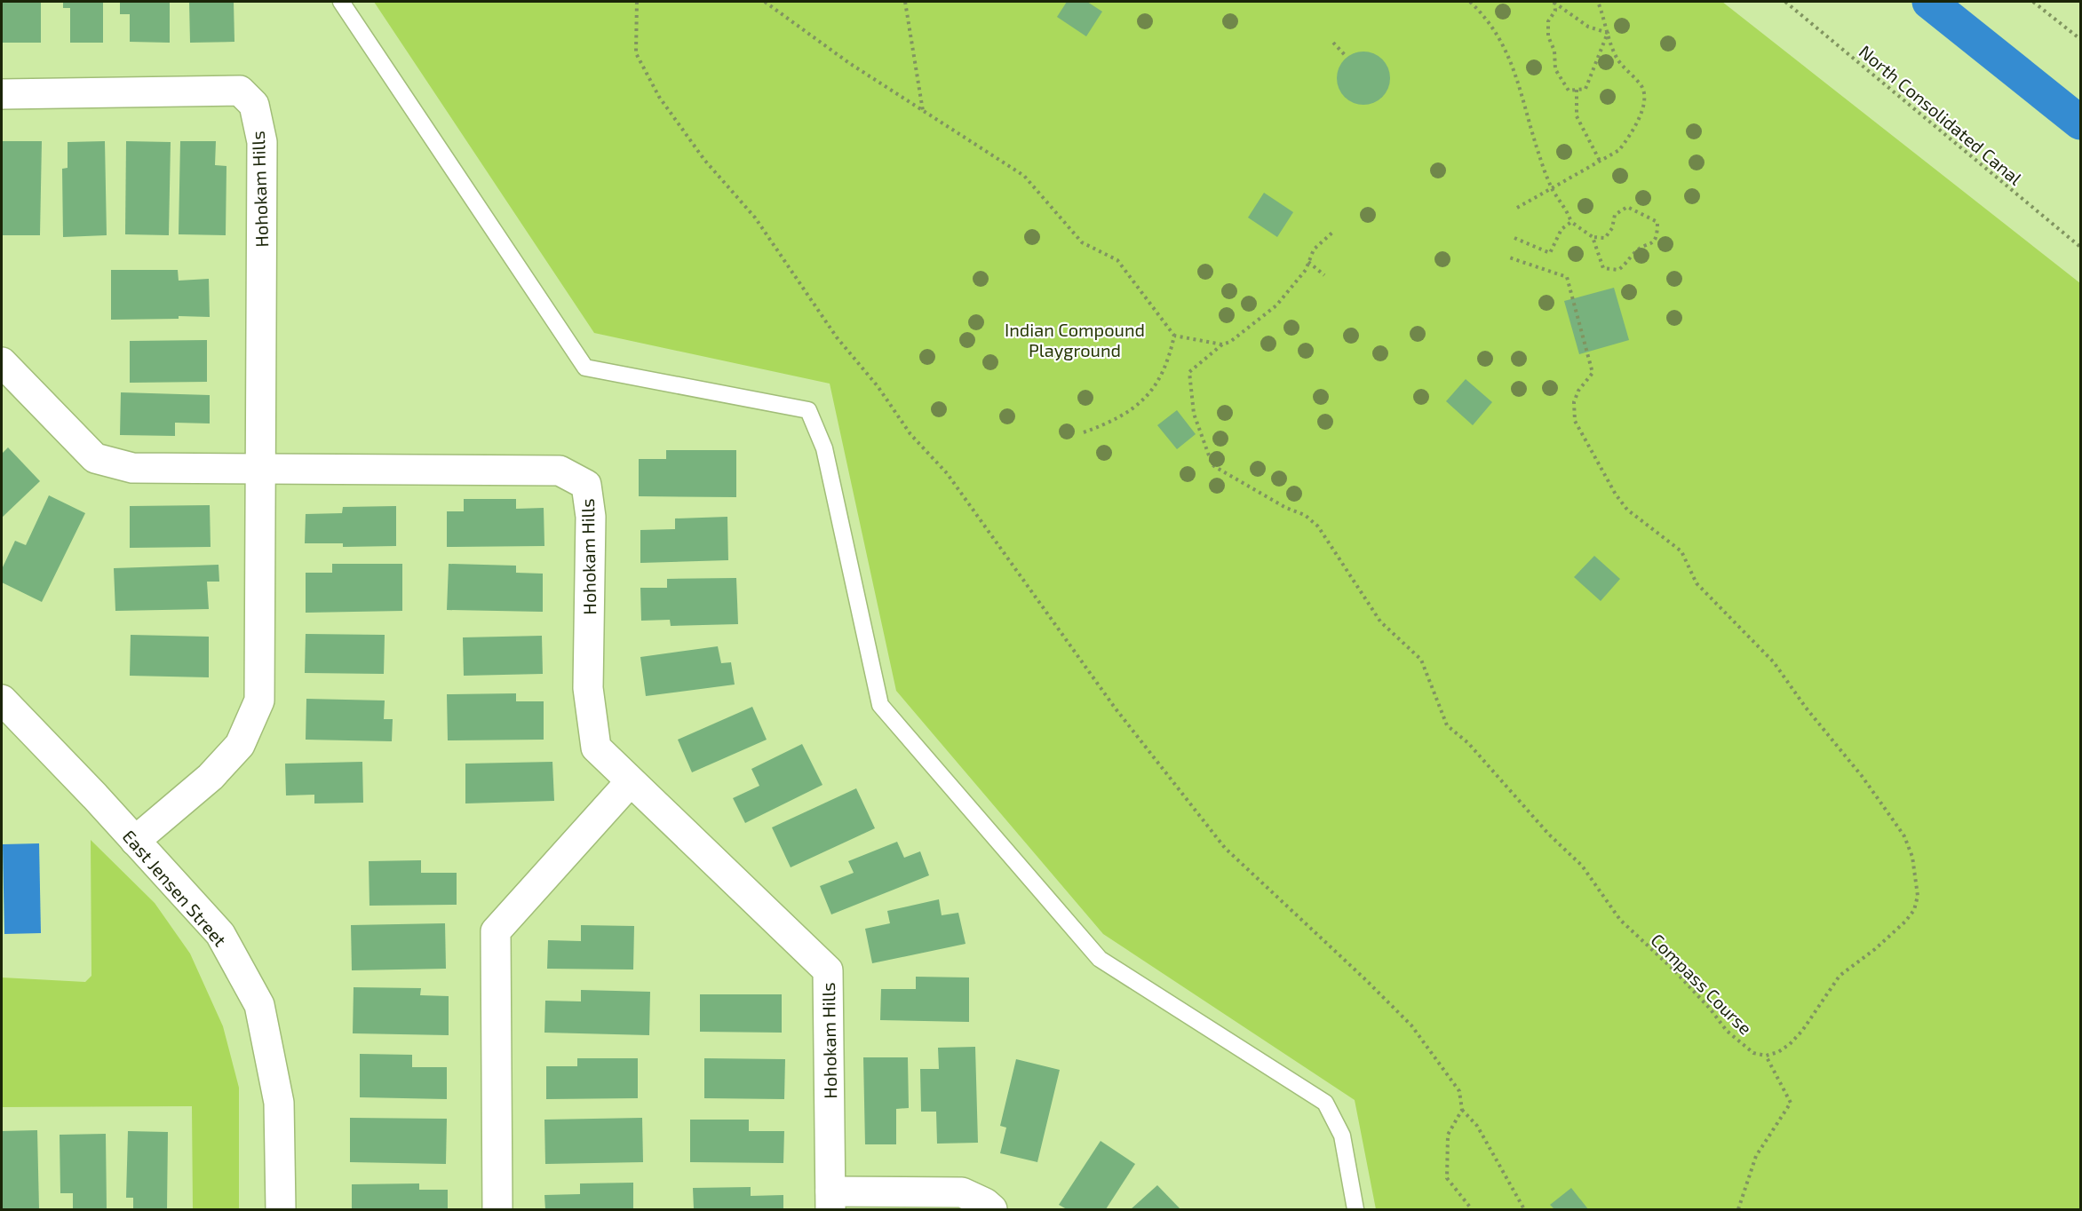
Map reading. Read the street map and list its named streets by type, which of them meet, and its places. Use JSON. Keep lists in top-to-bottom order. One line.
{"streets":{"street":["Hohokam Hills","East Jensen Street"],"path":["North Consolidated Canal","Compass Course"]},"crossings":[["Hohokam Hills","East Jensen Street"]],"parks":["Indian Compound Playground"]}
